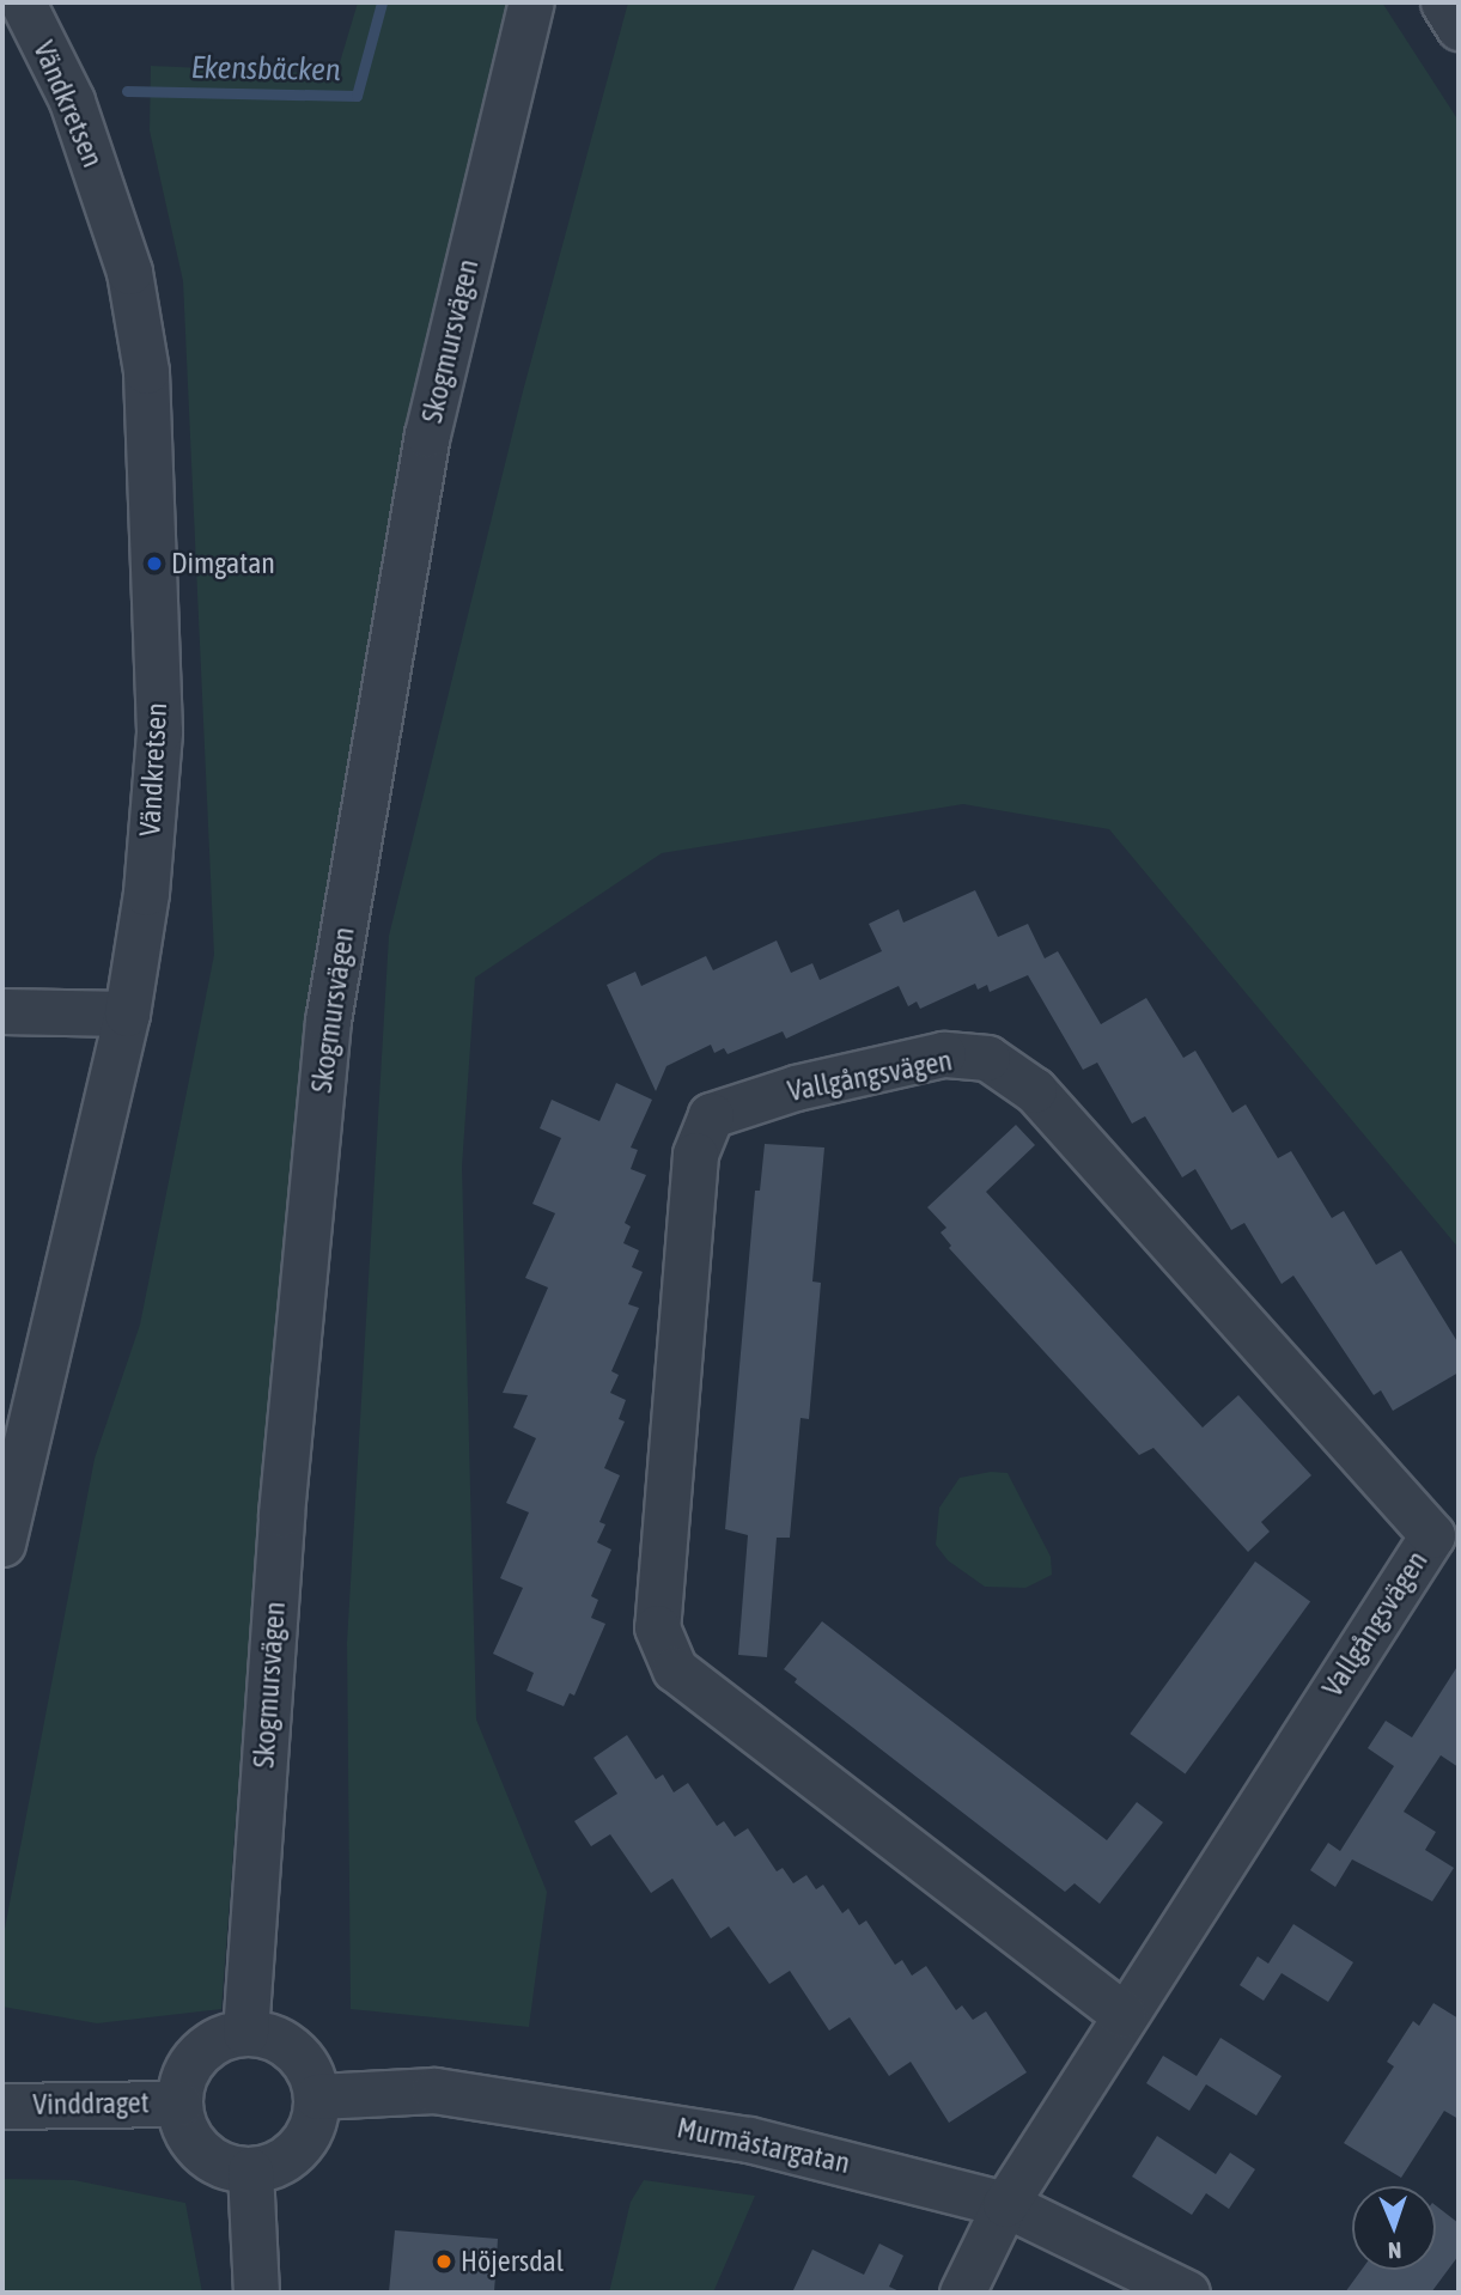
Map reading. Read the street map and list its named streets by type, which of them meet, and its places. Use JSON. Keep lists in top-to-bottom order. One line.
{"streets":{"street":["Vändkretsen","Skogmursvägen","Vallgångsvägen","Vinddraget","Murmästargatan"]},"crossings":[["Skogmursvägen","Vinddraget"],["Skogmursvägen","Murmästargatan"],["Vallgångsvägen","Murmästargatan"],["Vinddraget","Murmästargatan"]],"water":["Ekensbäcken"],"places":["Dimgatan","Höjersdal"],"north":"bottom"}
